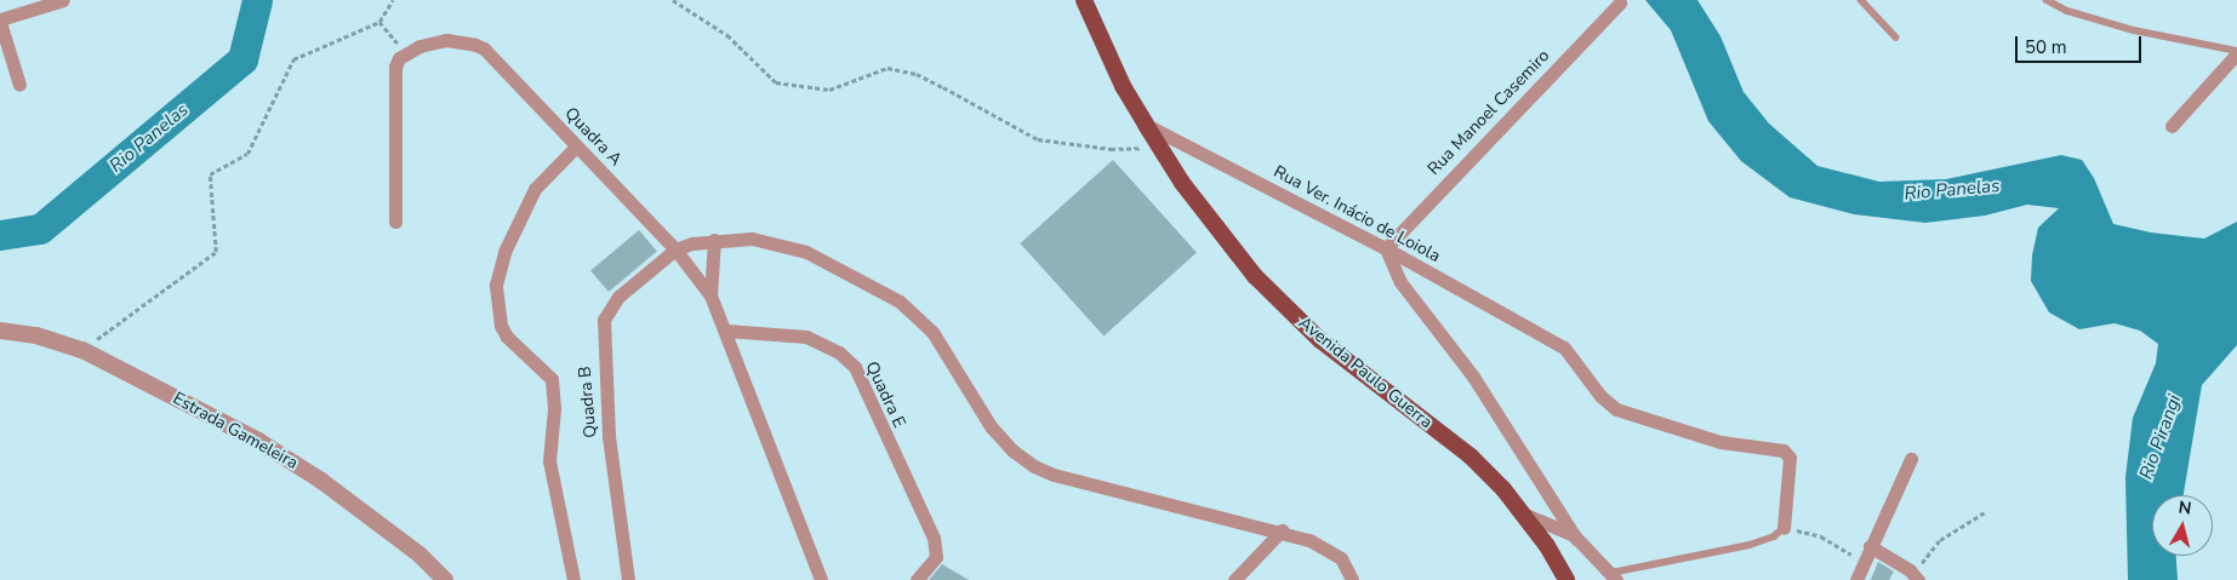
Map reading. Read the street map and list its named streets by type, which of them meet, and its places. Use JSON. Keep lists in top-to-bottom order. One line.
{"streets":{"main road":["Avenida Paulo Guerra"],"street":["Rua Manoel Casemiro","Quadra A","Rua Ver. Inácio de Loiola","Quadra E","Quadra B","Estrada Gameleira"]},"crossings":[["Rua Manoel Casemiro","Rua Ver. Inácio de Loiola"],["Quadra A","Quadra B"],["Rua Ver. Inácio de Loiola","Avenida Paulo Guerra"]],"water":["Rio Panelas","Rio Pirangi"],"scale_bar":"50 m","north":"top"}
